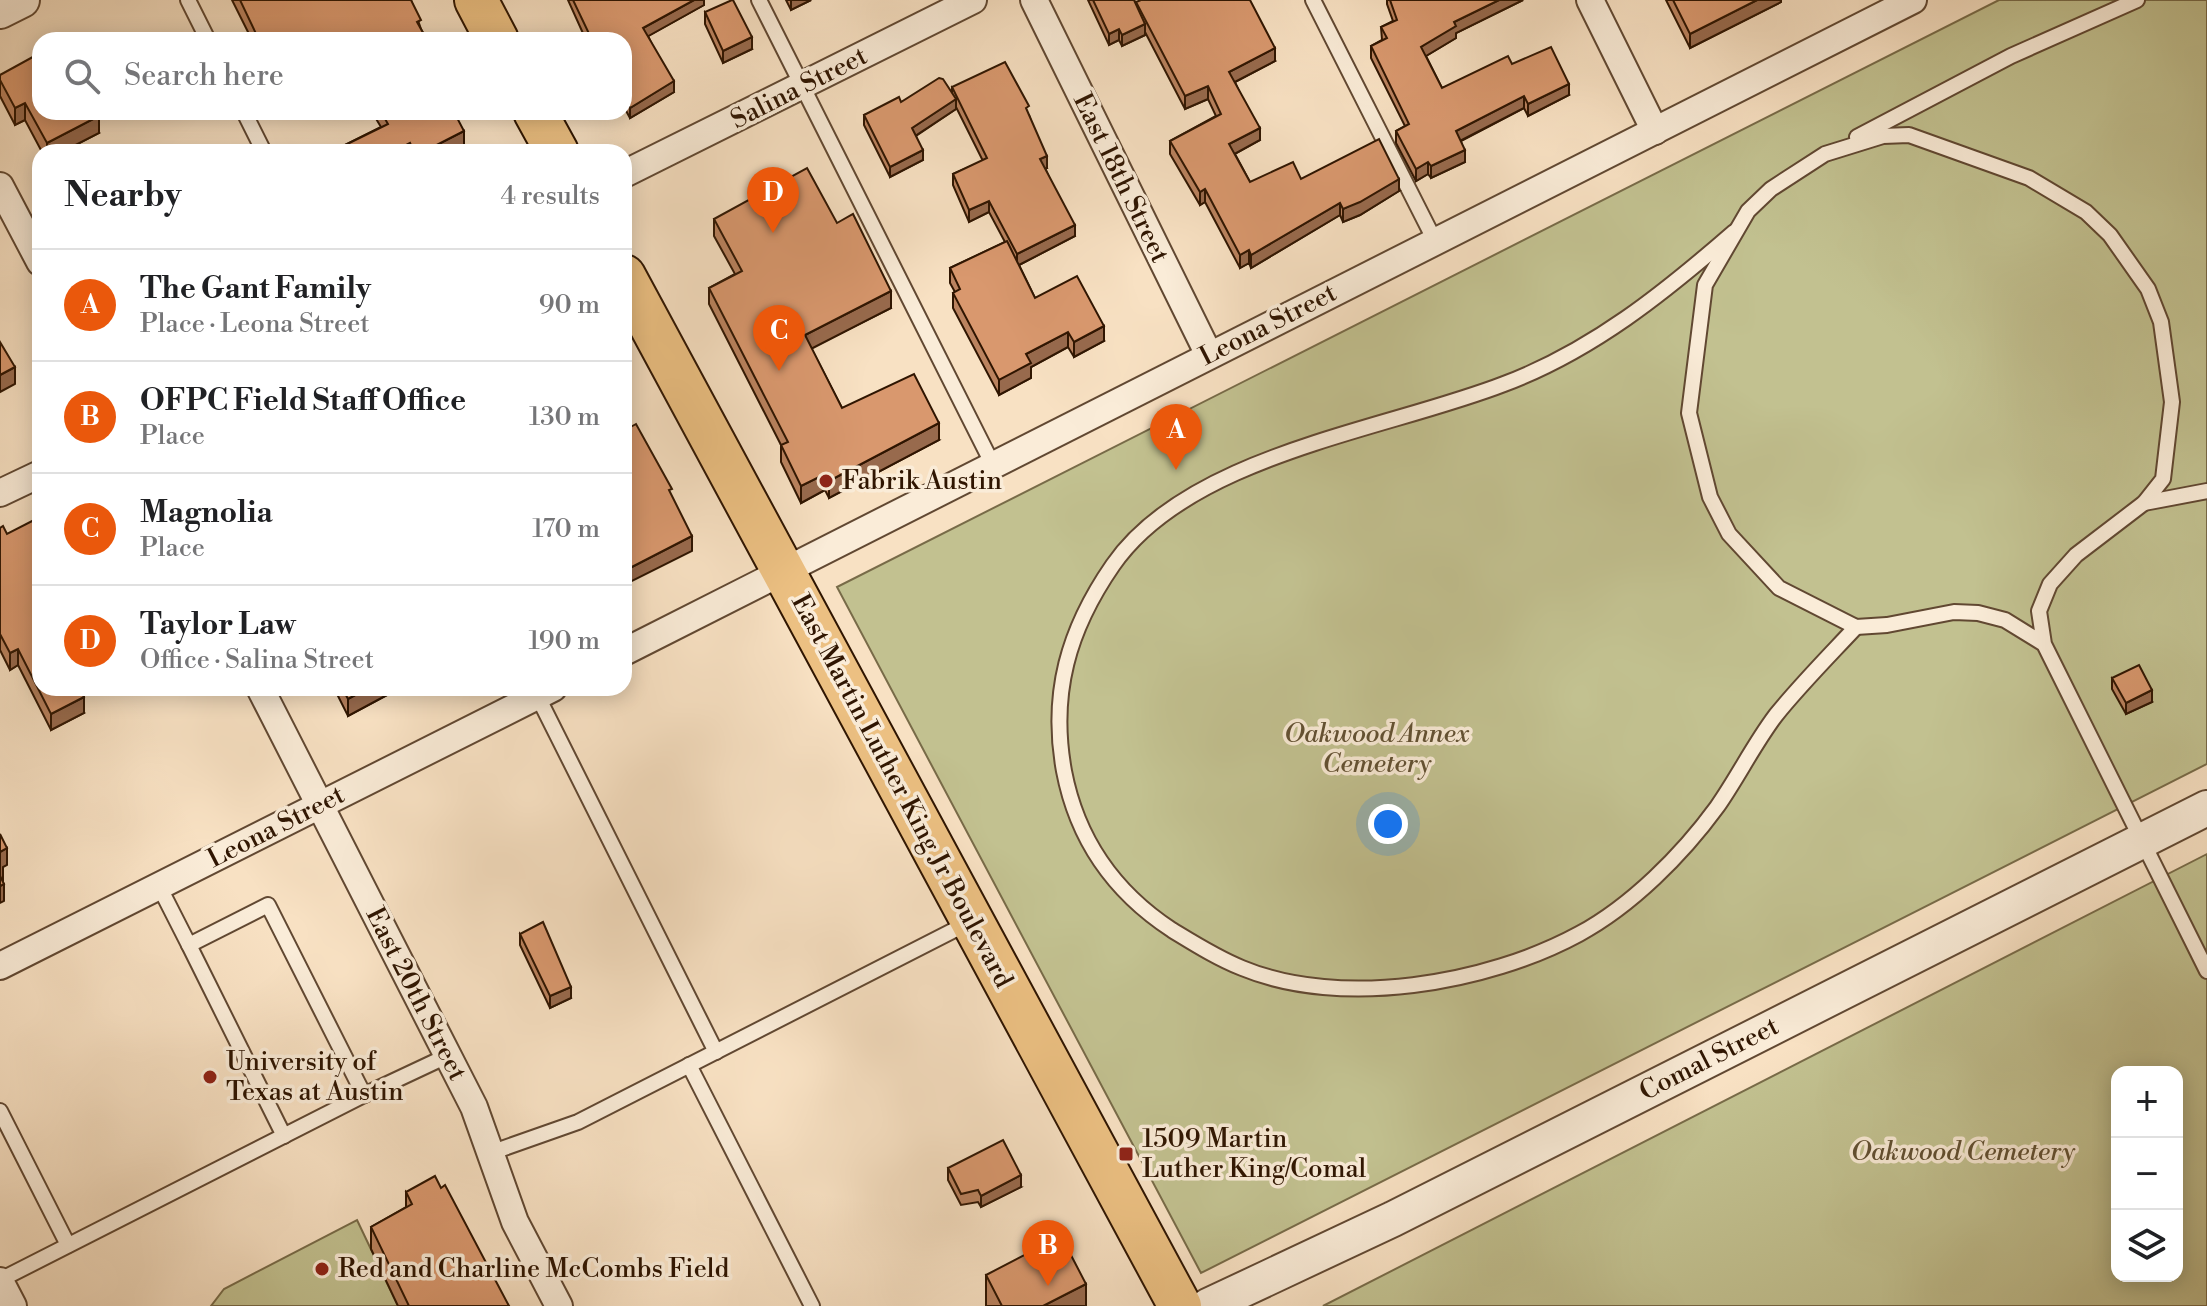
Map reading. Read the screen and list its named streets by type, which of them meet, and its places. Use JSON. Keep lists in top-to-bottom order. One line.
{"streets":{"main road":["East Martin Luther King Jr Boulevard"],"street":["Salina Street","East 18th Street","Leona Street","East 20th Street","Comal Street"]},"crossings":[["East 18th Street","Leona Street"],["Leona Street","East Martin Luther King Jr Boulevard"],["Leona Street","East 20th Street"]],"parks":["Oakwood Annex Cemetery","Oakwood Cemetery"],"places":{"other":["Fabrik Austin","University of Texas at Austin","Red and Charline McCombs Field"],"transit":["1509 Martin Luther King/Comal"]},"page":{"search":"Search here","heading":["Nearby","4 results"],"pins":["D","C","A","B"],"list":[{"mark":"A","name":"The Gant Family","note":"Place · Leona Street","value":"90 m"},{"mark":"B","name":"OFPC Field Staff Office","note":"Place","value":"130 m"},{"mark":"C","name":"Magnolia","note":"Place","value":"170 m"},{"mark":"D","name":"Taylor Law","note":"Office · Salina Street","value":"190 m"}],"map_buttons":["+","−"]}}
